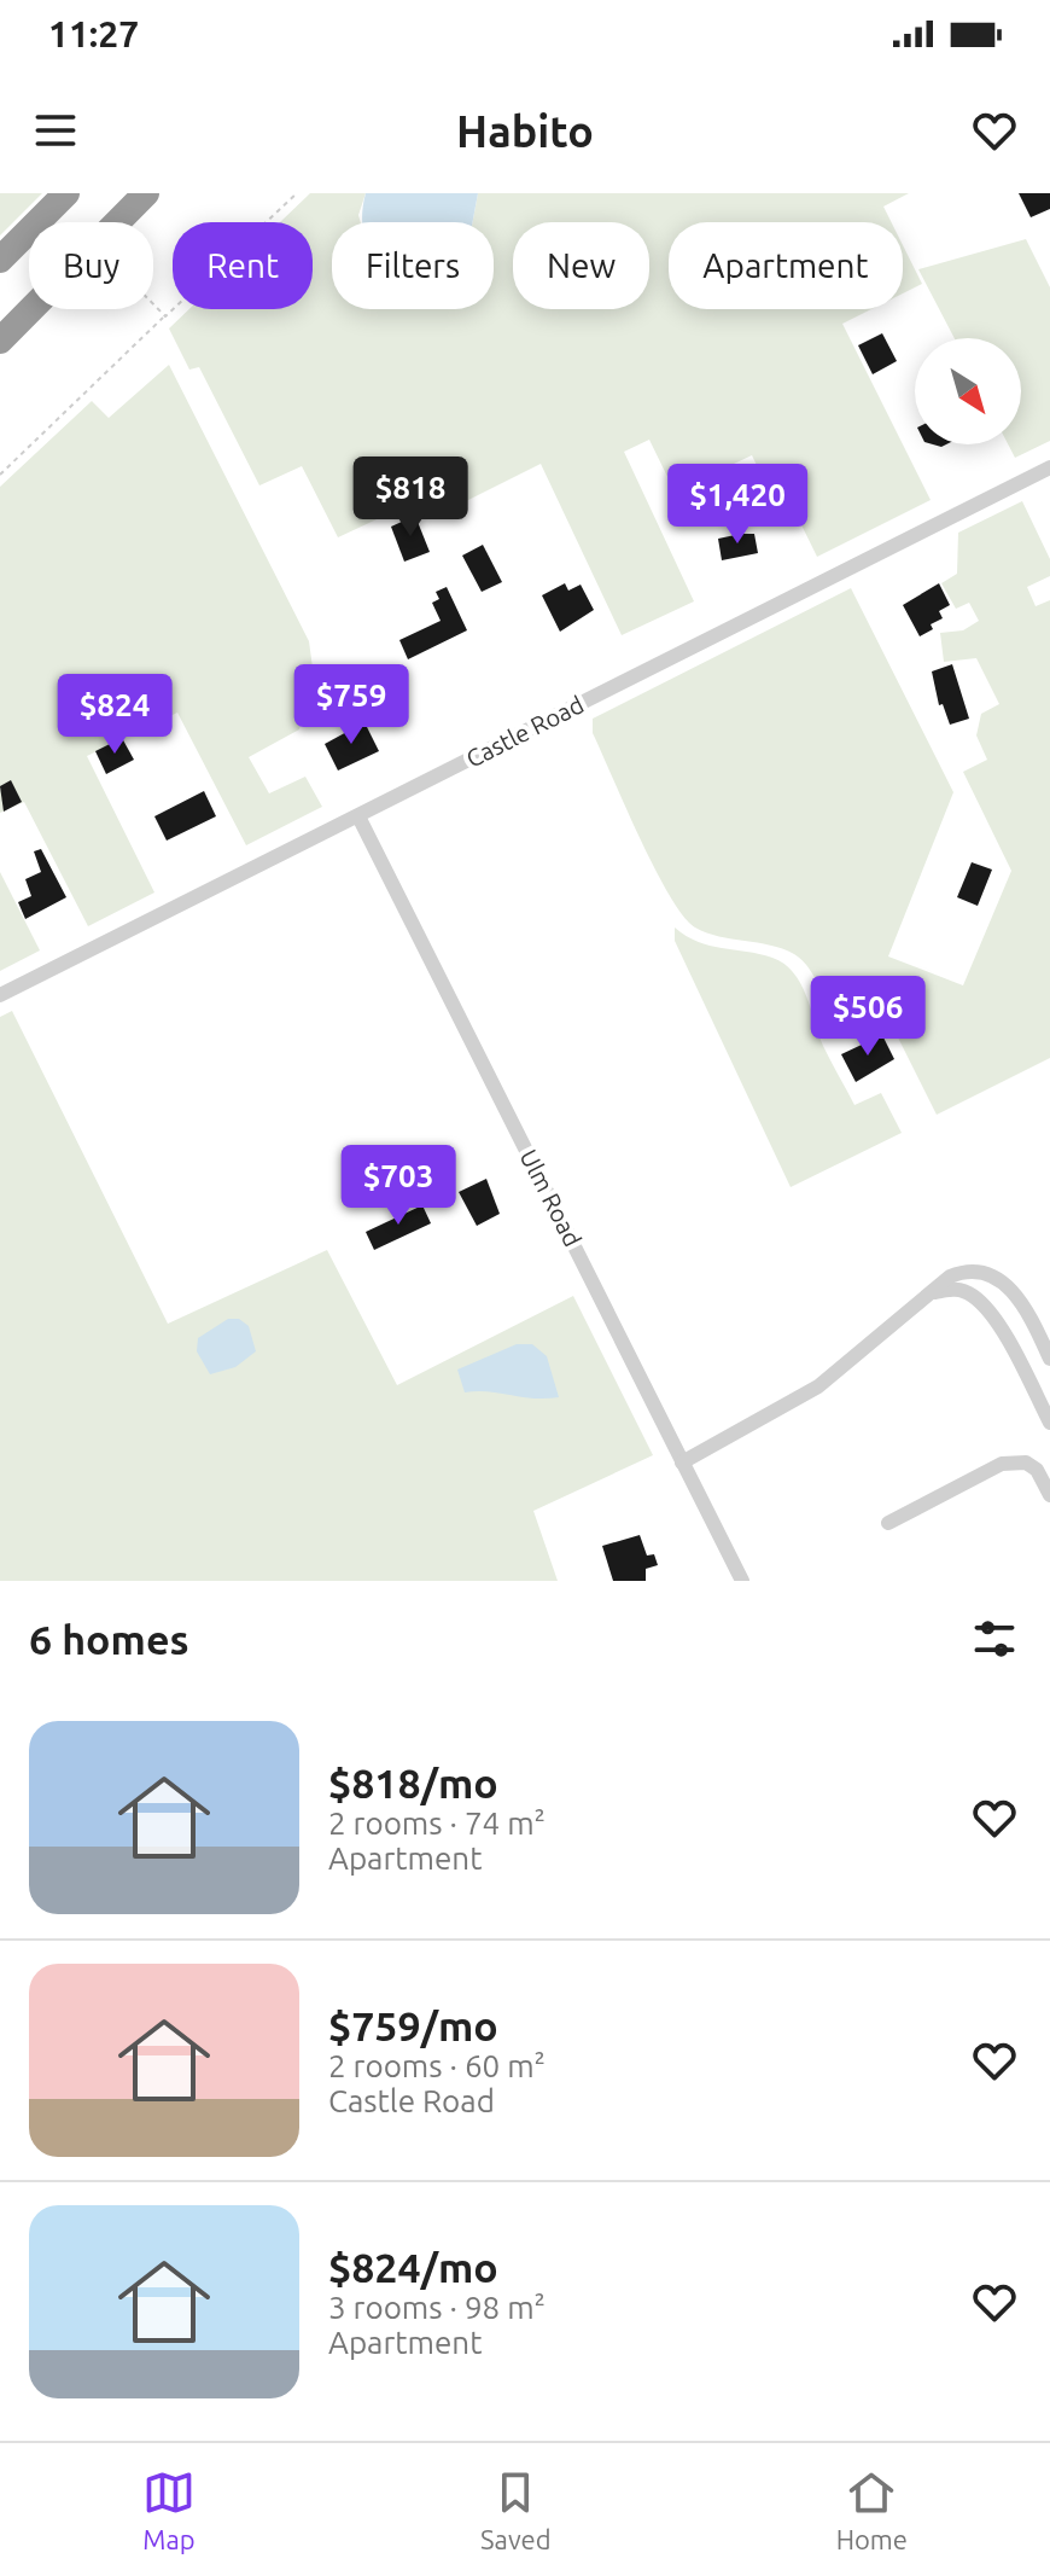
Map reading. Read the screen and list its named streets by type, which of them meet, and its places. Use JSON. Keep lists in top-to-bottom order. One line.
{"streets":{"street":["Castle Road","Ulm Road"]},"crossings":[["Castle Road","Ulm Road"]],"north":"bottom right","page":{"status":"11:27","header":"Habito","chip":["Buy","Rent","Filters","New","Apartment"],"price":["$818","$1,420","$759","$824","$506","$703"],"heading":"6 homes","list":[{"name":"$818/mo","note":"2 rooms · 74 m² · Apartment"},{"name":"$759/mo","note":"2 rooms · 60 m² · Castle Road"},{"name":"$824/mo","note":"3 rooms · 98 m² · Apartment"}],"tabs":["Map","Saved","Home"]}}
